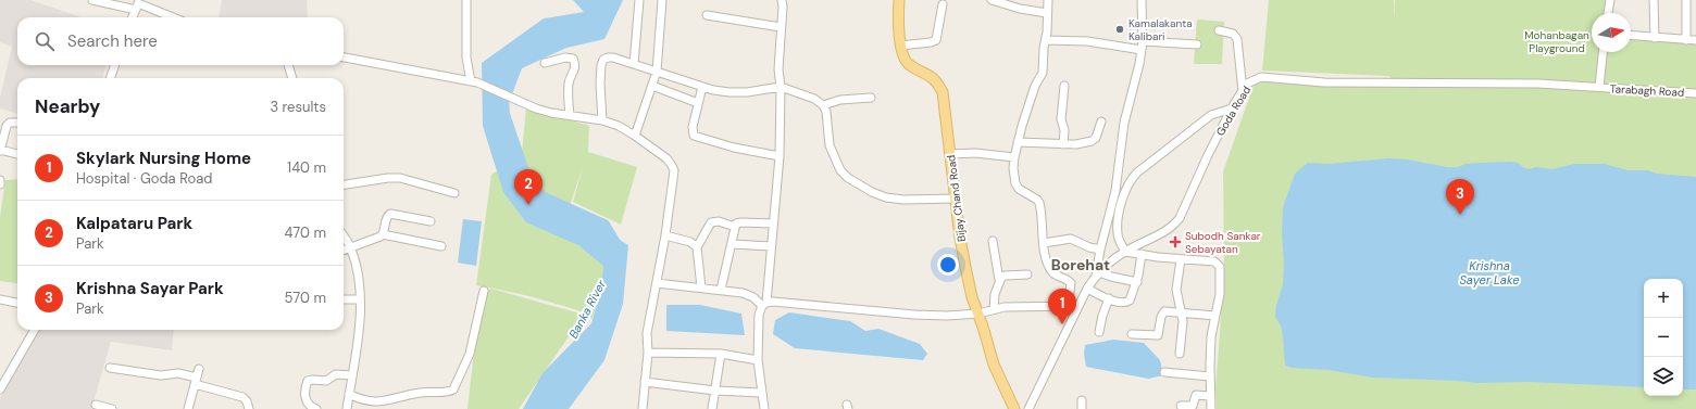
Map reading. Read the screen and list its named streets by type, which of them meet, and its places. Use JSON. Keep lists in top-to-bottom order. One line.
{"streets":{"main road":["Bijay Chand Road"],"street":["Tarabagh Road","Goda Road"]},"crossings":[["Tarabagh Road","Goda Road"]],"districts":["Borehat"],"water":["Krishna Sayer Lake","Banka River"],"parks":["Mohanbagan Playground"],"places":{"other":["Kamalakanta Kalibari"],"health":["Subodh Sankar Sebayatan"]},"north":"right","page":{"search":"Search here","heading":["Nearby","3 results"],"list":[{"mark":"1","name":"Skylark Nursing Home","note":"Hospital · Goda Road","value":"140 m"},{"mark":"2","name":"Kalpataru Park","note":"Park","value":"470 m"},{"mark":"3","name":"Krishna Sayar Park","note":"Park","value":"570 m"}],"pins":["2","3","1"],"map_buttons":["+","−"]}}
